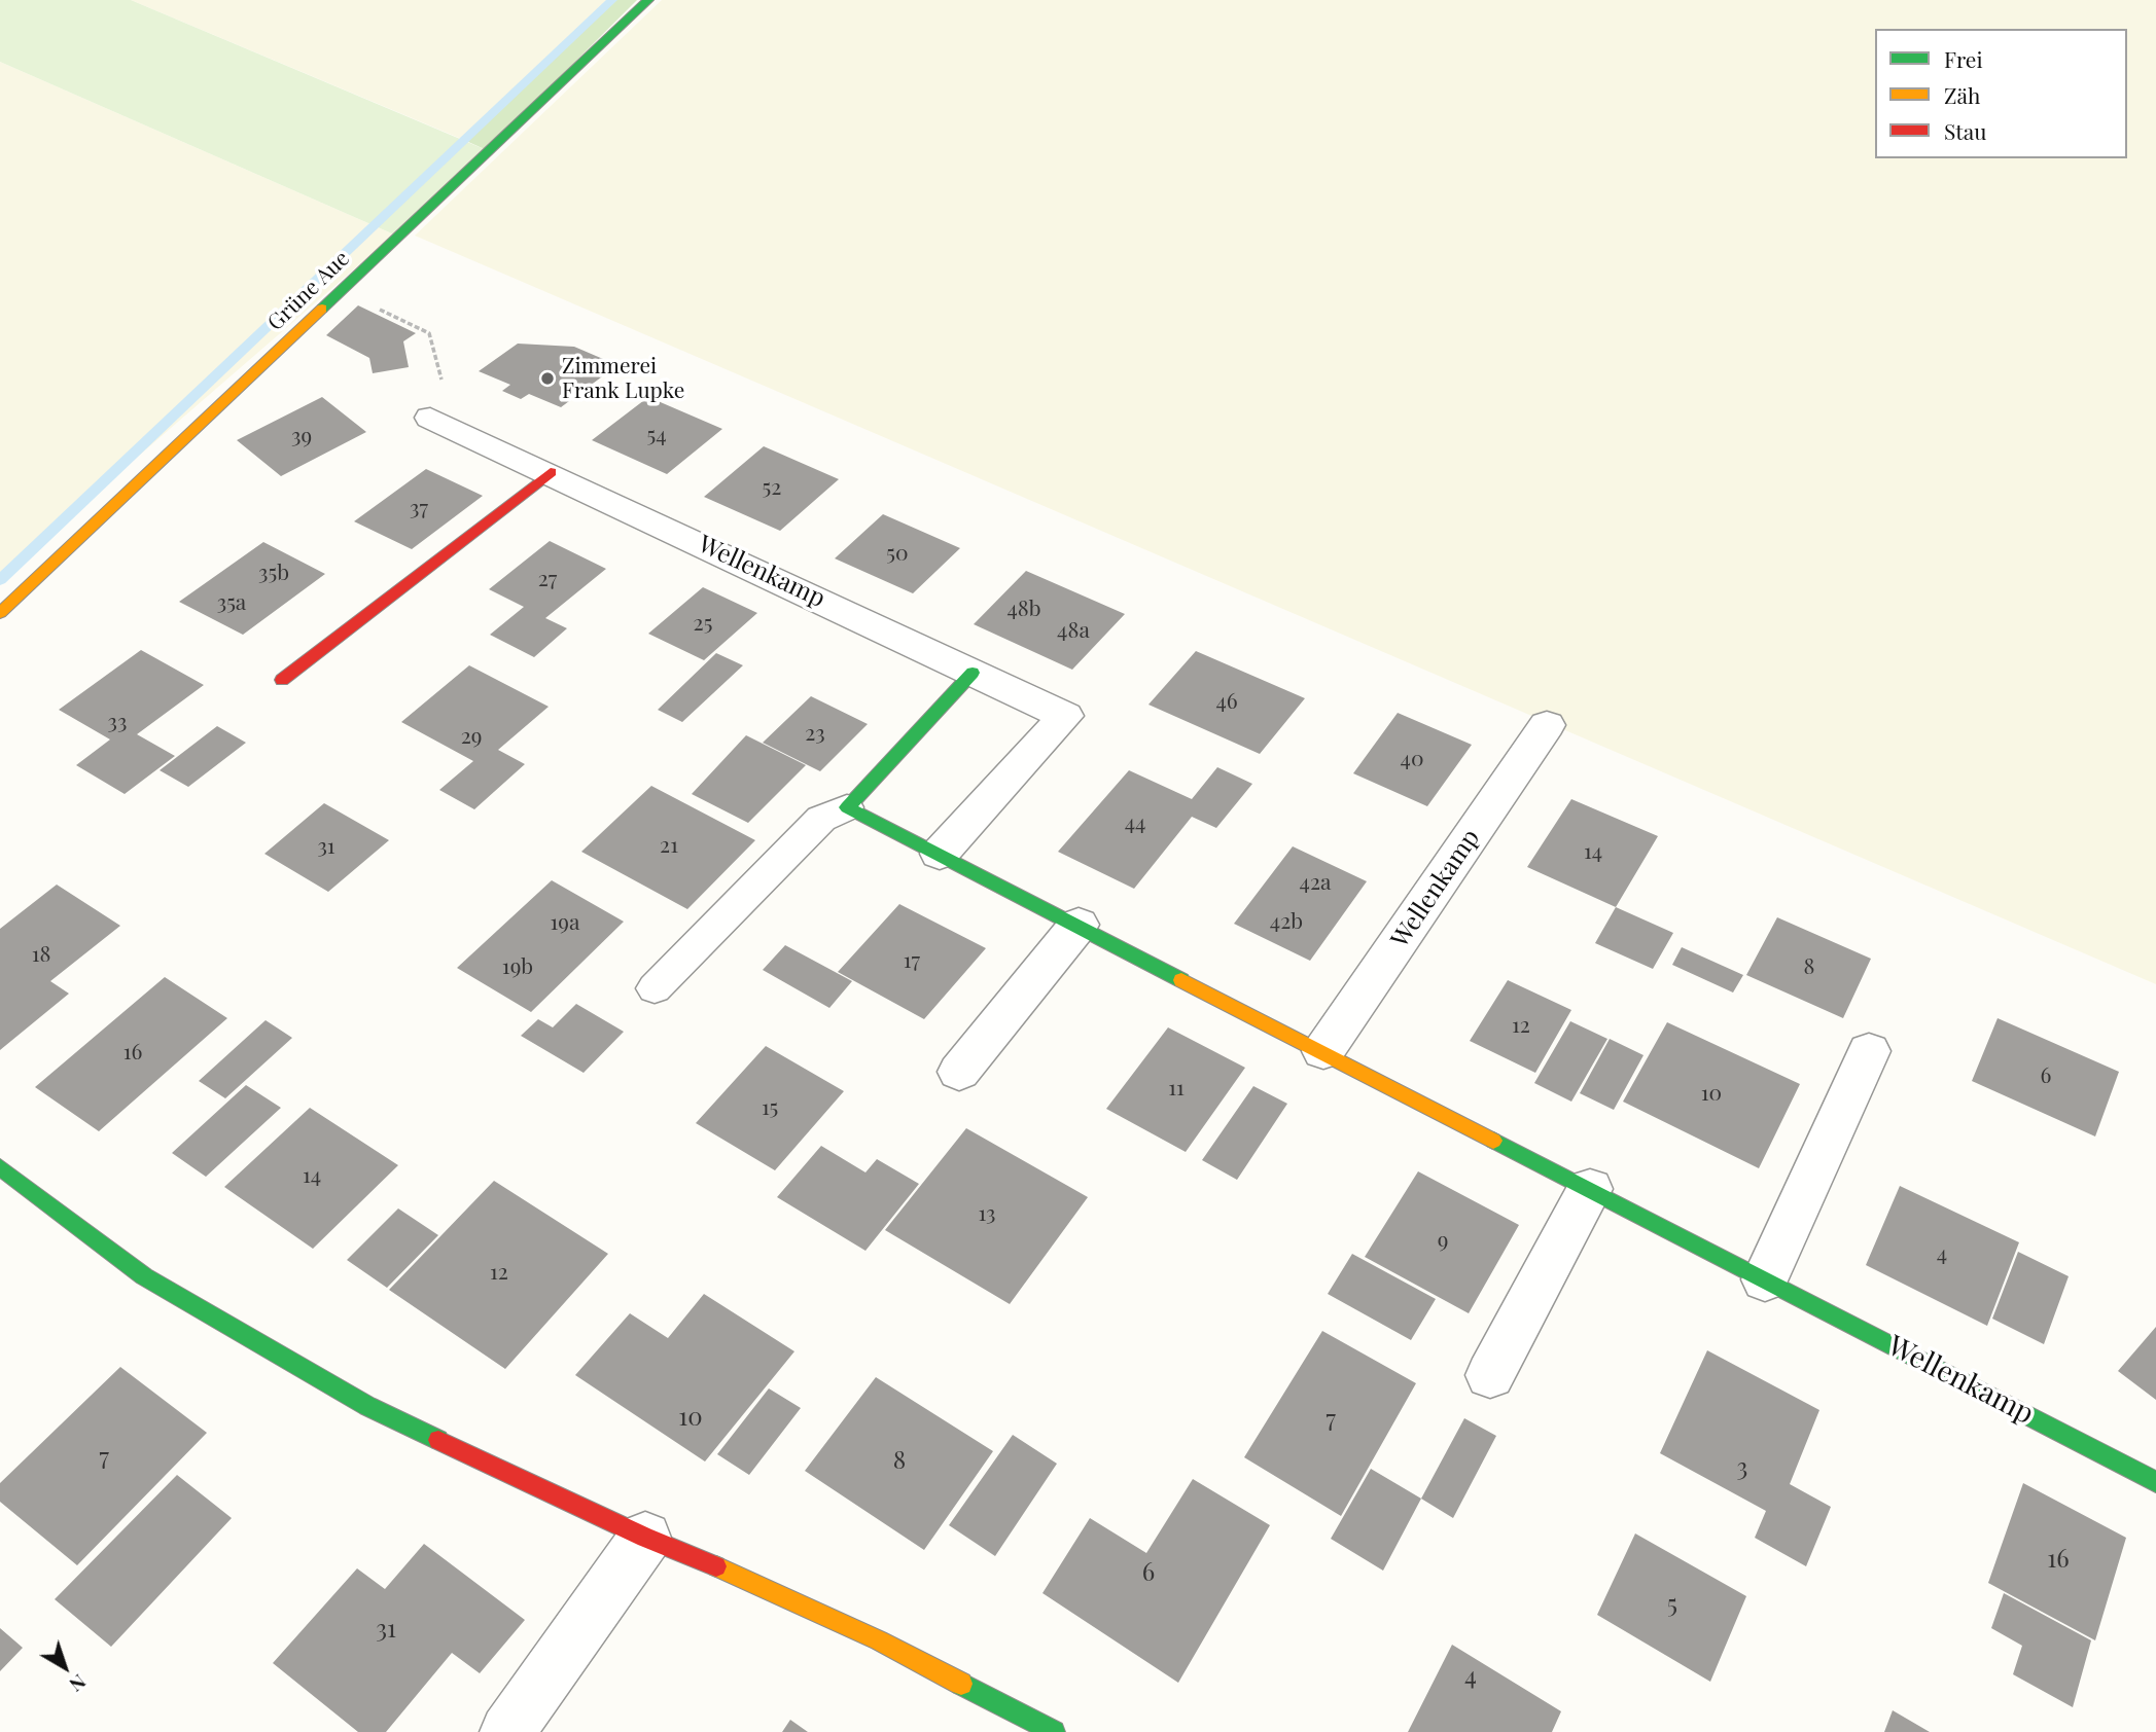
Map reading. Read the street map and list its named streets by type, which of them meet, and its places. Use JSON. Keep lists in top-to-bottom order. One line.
{"streets":{"street":["Grüne Aue","Wellenkamp"]},"places":["Zimmerei Frank Lupke"],"house_numbers":["54","39","52","37","50","35b","27","35a","48b","25","48a","46","33","23","29","40","44","21","31","14","42a","42b","19a","18","17","19b","8","12","16","6","11","10","15","14","13","9","4","12","10","7","7","8","3","16","6","5","31","4"],"legend":["Frei","Zäh","Stau"],"north":"bottom right"}
